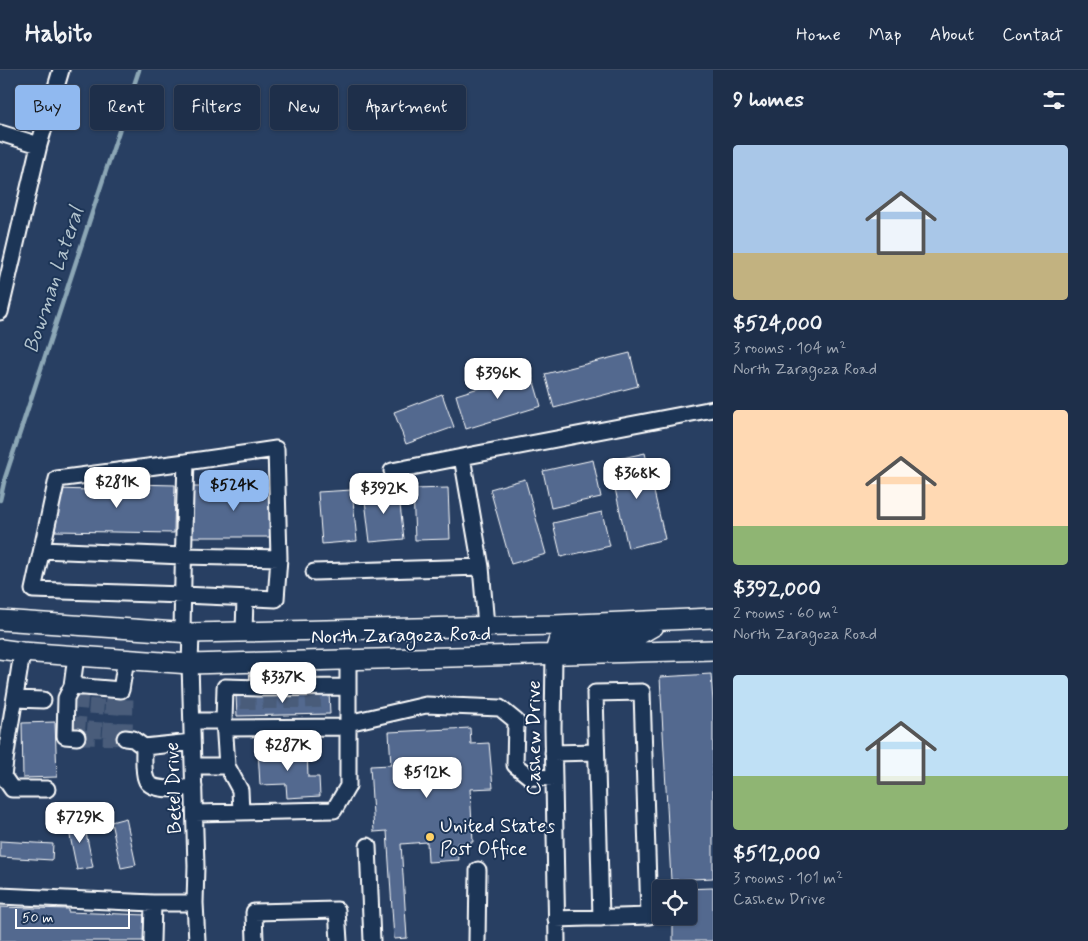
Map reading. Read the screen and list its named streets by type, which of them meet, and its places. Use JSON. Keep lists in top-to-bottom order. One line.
{"streets":{"main road":["North Zaragoza Road"],"street":["Cashew Drive","Betel Drive"]},"crossings":[["North Zaragoza Road","Cashew Drive"],["North Zaragoza Road","Betel Drive"]],"water":["Bowman Lateral"],"places":["United States Post Office"],"scale_bar":"50 m","page":{"header":"Habito","nav":["Home","Map","About","Contact"],"heading":"9 homes","chip":["Buy","Rent","Filters","New","Apartment"],"list":[{"name":"$524,000","note":"3 rooms · 104 m² · North Zaragoza Road"},{"name":"$392,000","note":"2 rooms · 60 m² · North Zaragoza Road"},{"name":"$512,000","note":"3 rooms · 101 m² · Cashew Drive"}],"price":["$396K","$368K","$281K","$524K","$392K","$337K","$287K","$512K","$729K"],"scale":"50 m"}}
